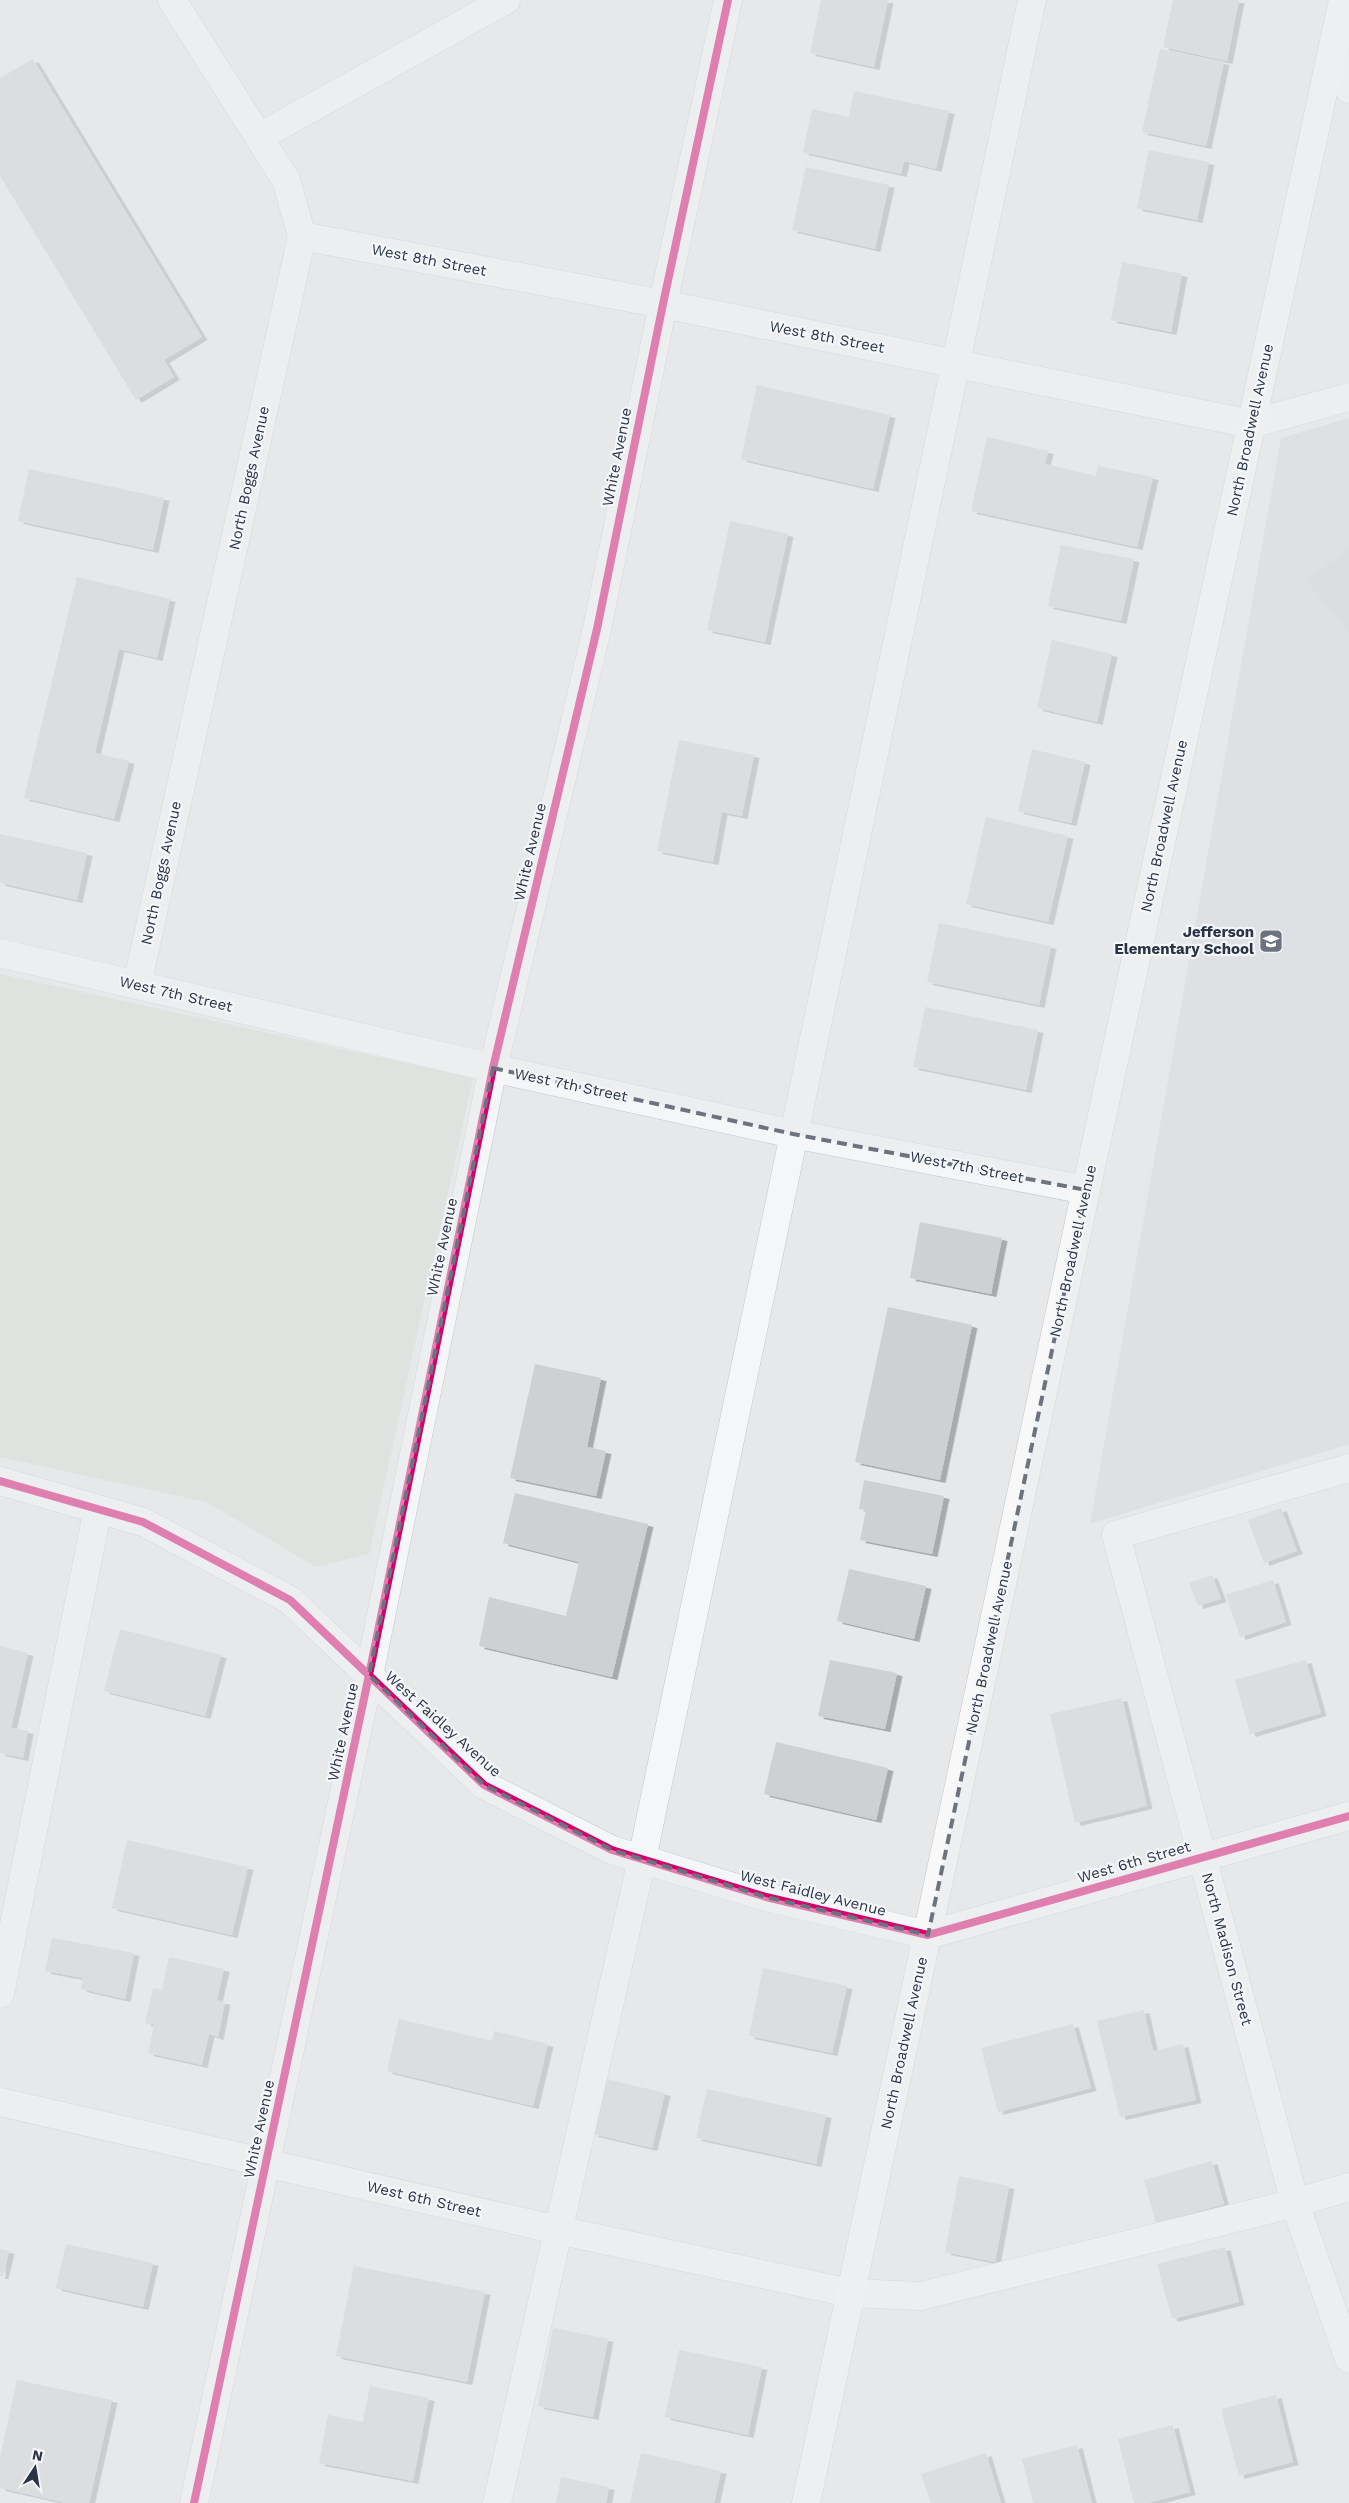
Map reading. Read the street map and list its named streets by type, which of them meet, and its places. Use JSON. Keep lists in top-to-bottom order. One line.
{"streets":{"main road":["North Broadwell Avenue"],"street":["West 8th Street","White Avenue","North Boggs Avenue","West 7th Street","West Faidley Avenue","West 6th Street","North Madison Street"]},"crossings":[["West 8th Street","North Broadwell Avenue"],["West 8th Street","White Avenue"],["West 8th Street","North Boggs Avenue"],["North Broadwell Avenue","West 7th Street"],["North Broadwell Avenue","West Faidley Avenue"],["North Broadwell Avenue","West 6th Street"],["White Avenue","West 7th Street"],["White Avenue","West Faidley Avenue"],["White Avenue","West 6th Street"],["North Boggs Avenue","West 7th Street"],["West Faidley Avenue","West 6th Street"],["West 6th Street","North Madison Street"]],"places":{"school or university":["Jefferson Elementary School"]},"north":"top"}
